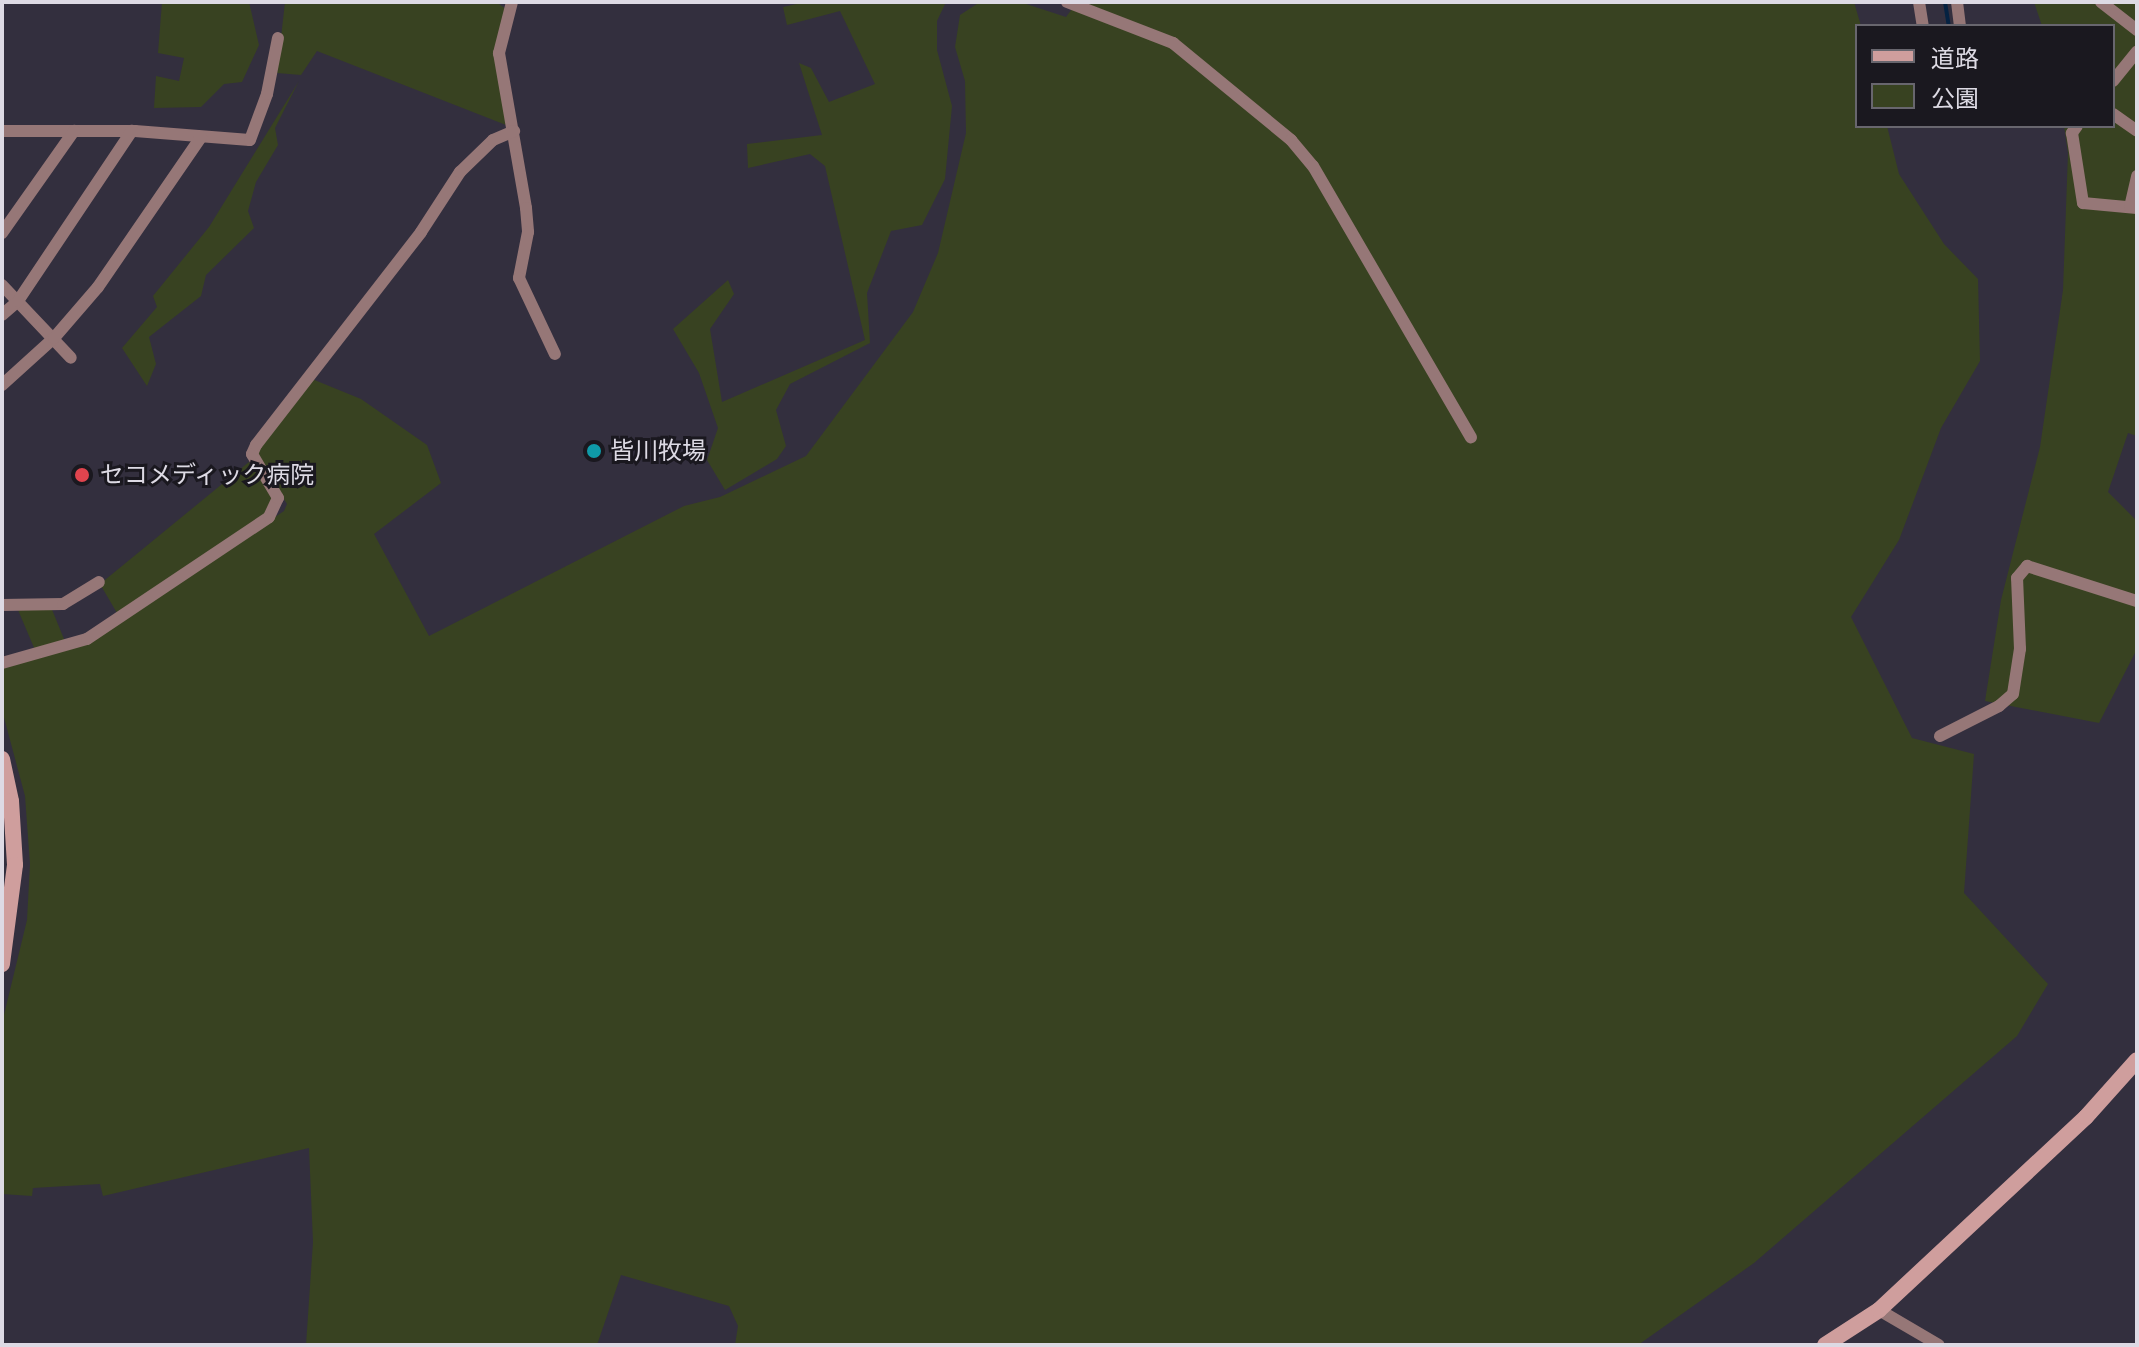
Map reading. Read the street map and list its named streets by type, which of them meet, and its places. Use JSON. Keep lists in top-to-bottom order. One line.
{"places":["皆川牧場","セコメディック病院"],"legend":["道路","公園"]}
